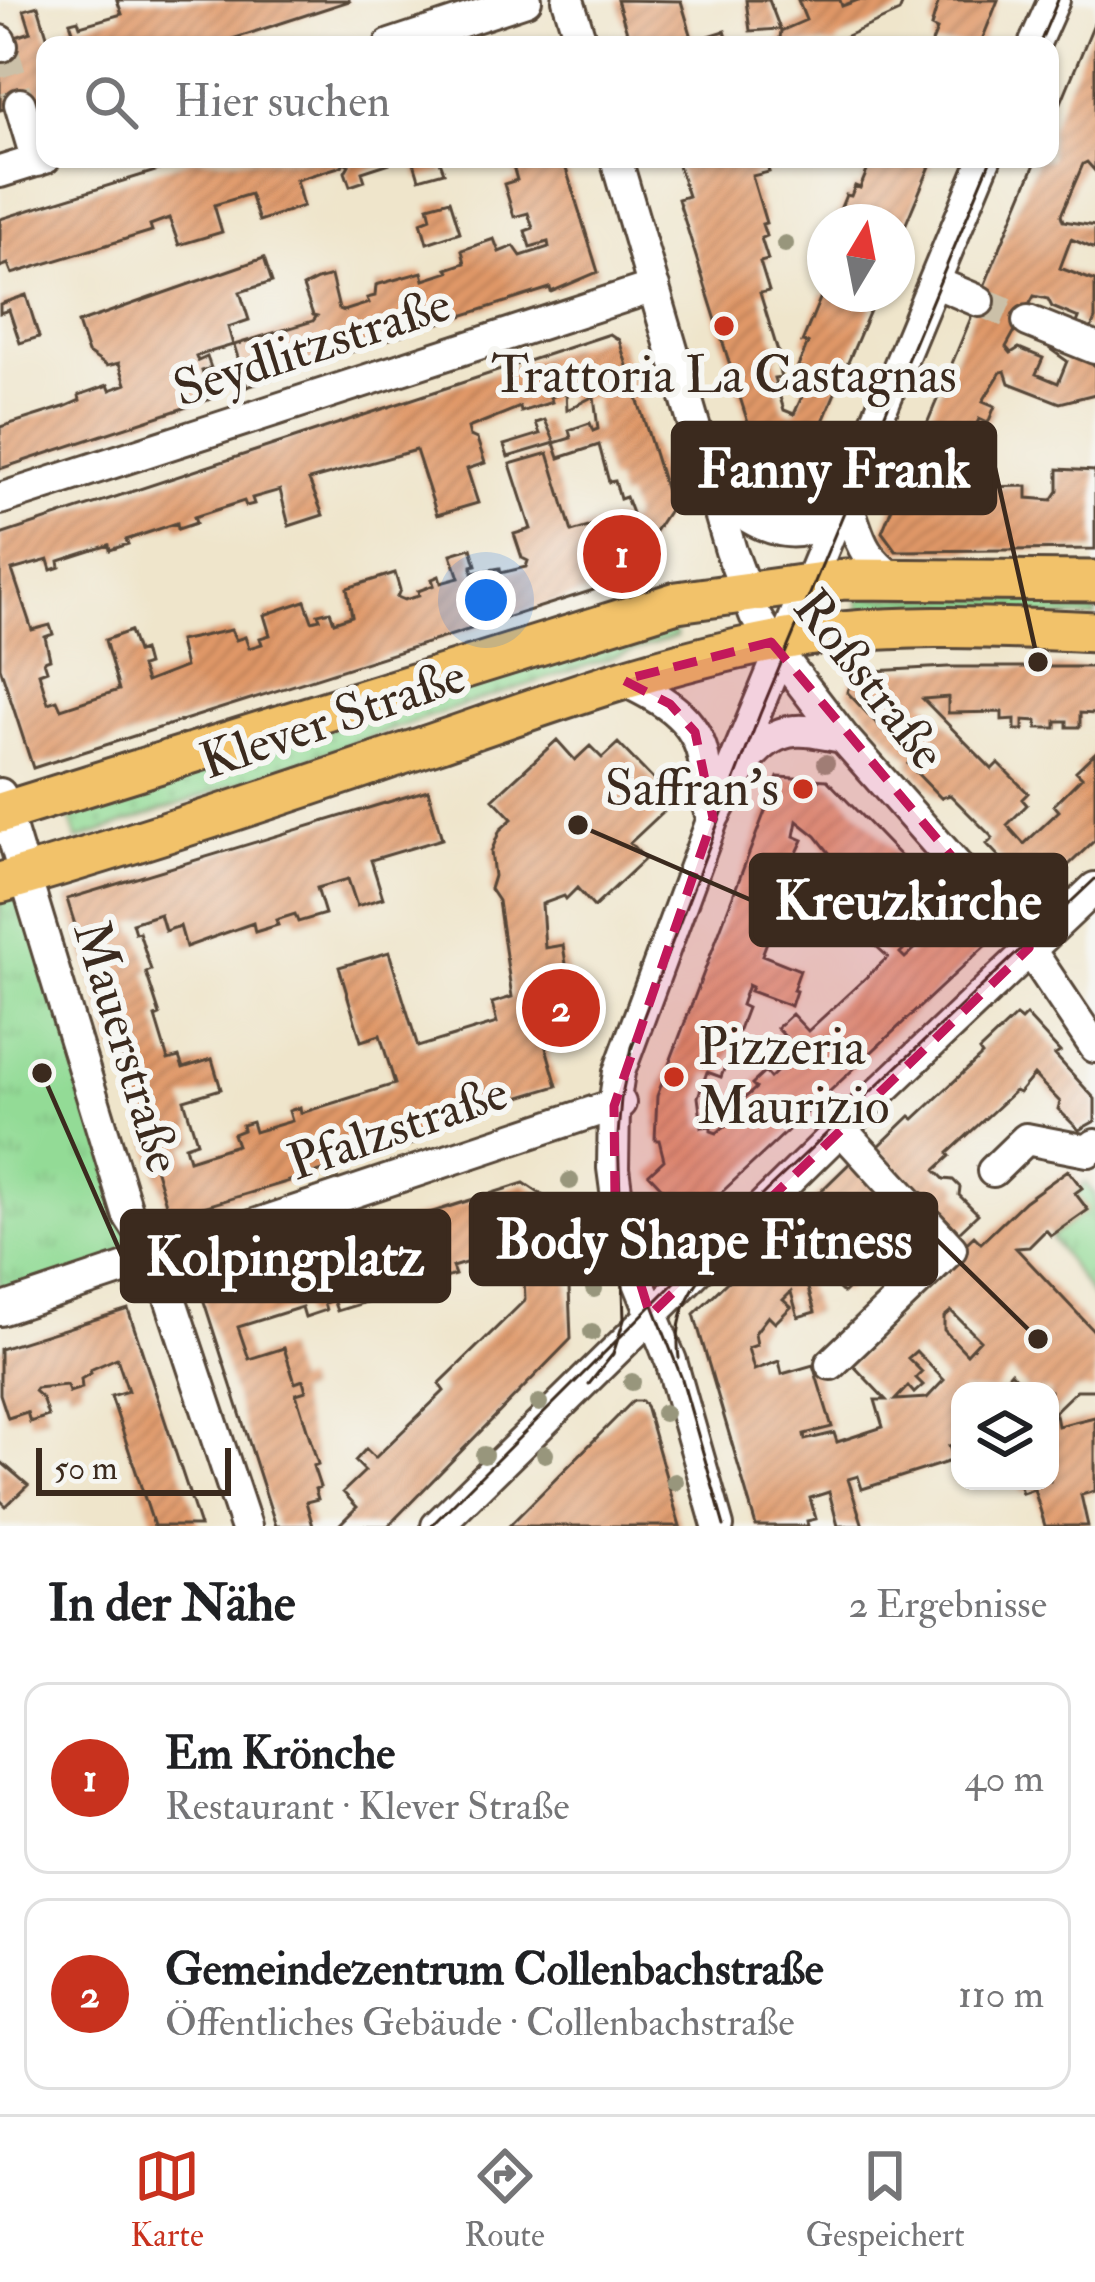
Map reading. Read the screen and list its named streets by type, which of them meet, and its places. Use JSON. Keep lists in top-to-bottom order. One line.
{"streets":{"main road":["Klever Straße"],"street":["Seydlitzstraße","Roßstraße","Mauerstraße","Pfalzstraße"]},"crossings":[["Seydlitzstraße","Roßstraße"],["Roßstraße","Klever Straße"],["Klever Straße","Mauerstraße"],["Mauerstraße","Pfalzstraße"]],"places":["Trattoria La Castagnas","Fanny Frank","Saffran's","Kreuzkirche","Kolpingplatz","Pizzeria Maurizio","Body Shape Fitness"],"scale_bar":"50 m","north":"top","page":{"search":"Hier suchen","pins":["1","2"],"scale":"50 m","heading":["In der Nähe","2 Ergebnisse"],"list":[{"mark":"1","name":"Em Krönche","note":"Restaurant · Klever Straße","value":"40 m"},{"mark":"2","name":"Gemeindezentrum Collenbachstraße","note":"Öffentliches Gebäude · Collenbachstraße","value":"110 m"}],"nav":["Karte","Route","Gespeichert"]}}
